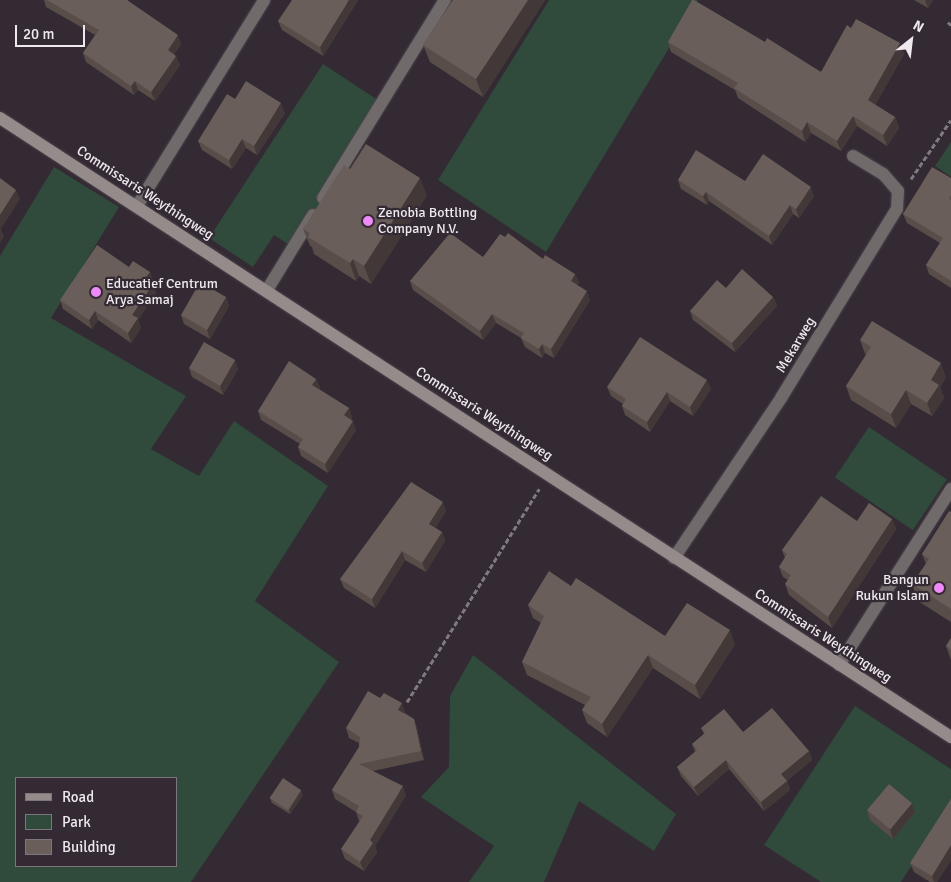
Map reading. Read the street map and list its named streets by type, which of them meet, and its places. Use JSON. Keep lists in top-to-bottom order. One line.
{"streets":{"main road":["Commissaris Weythingweg"],"street":["Mekarweg"]},"crossings":[["Commissaris Weythingweg","Mekarweg"]],"places":["Zenobia Bottling Company N.V.","Educatief Centrum Arya Samaj","Bangun Rukun Islam"],"legend":["Road","Park","Building"],"scale_bar":"20 m","north":"top right"}
